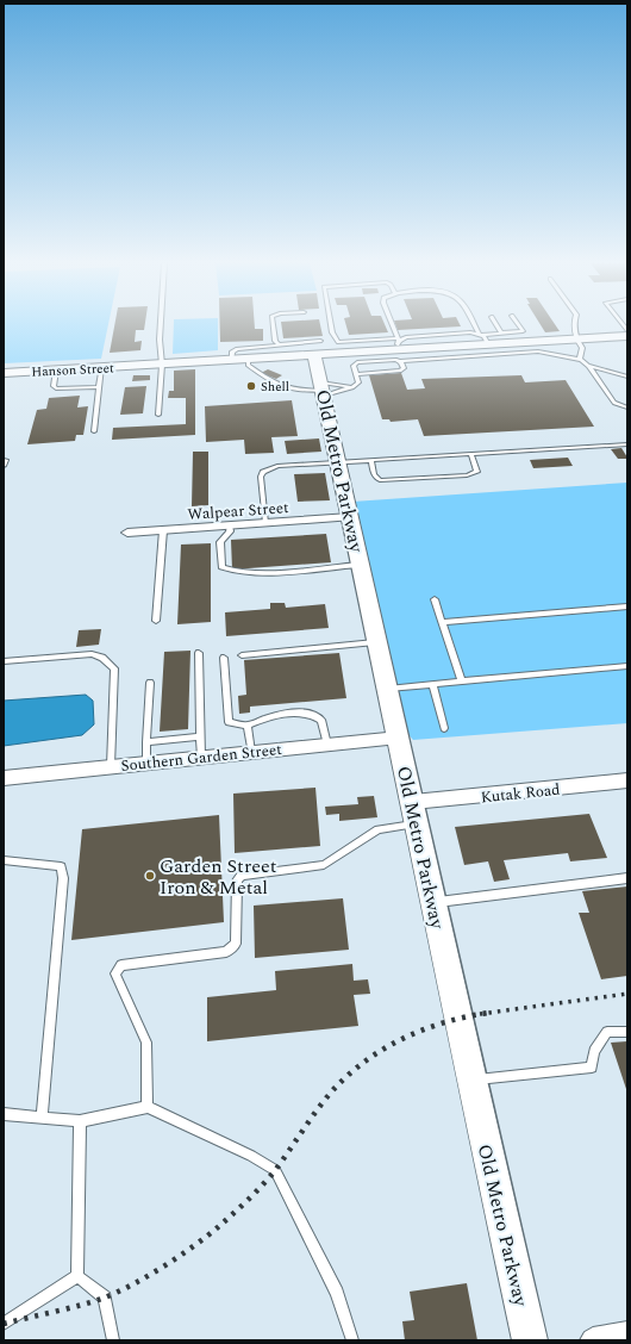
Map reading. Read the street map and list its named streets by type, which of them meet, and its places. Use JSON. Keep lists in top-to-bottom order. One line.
{"streets":{"street":["Hanson Street","Old Metro Parkway","Walpear Street","Southern Garden Street","Kutak Road"]},"crossings":[["Hanson Street","Old Metro Parkway"],["Old Metro Parkway","Walpear Street"],["Old Metro Parkway","Southern Garden Street"],["Old Metro Parkway","Kutak Road"]],"places":["Shell","Garden Street Iron & Metal"]}
